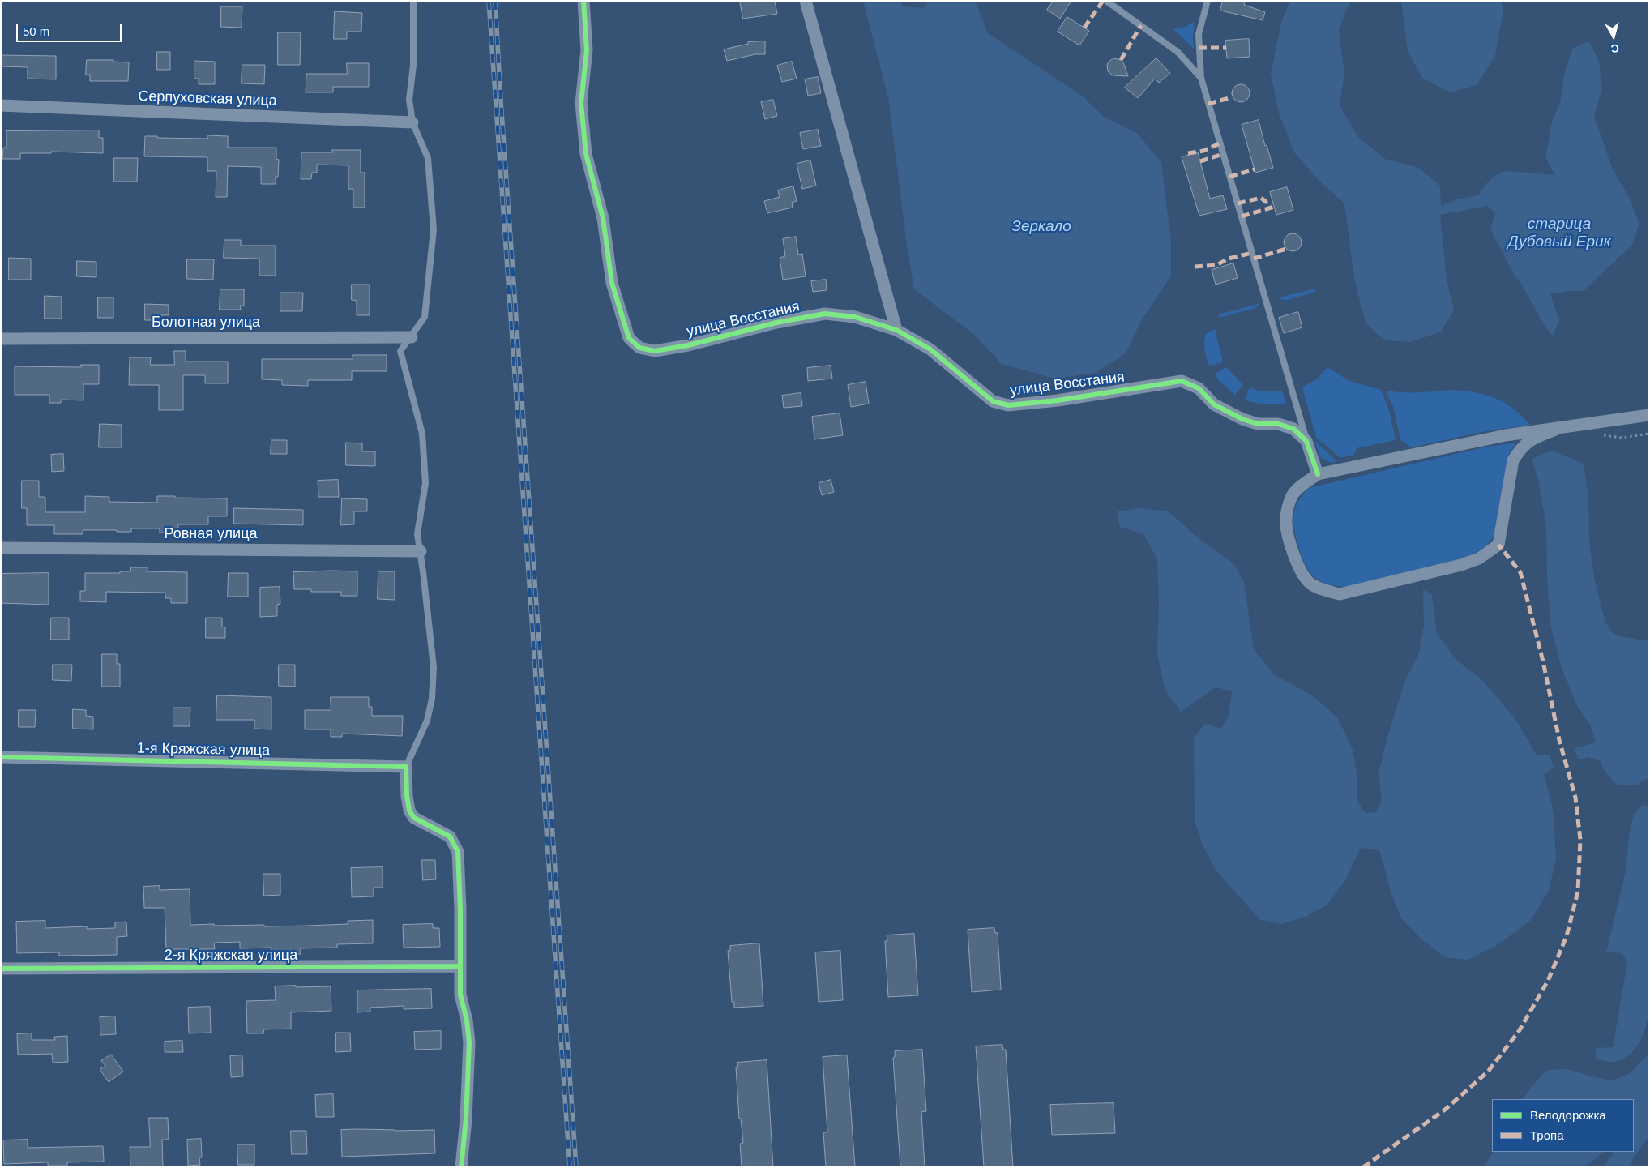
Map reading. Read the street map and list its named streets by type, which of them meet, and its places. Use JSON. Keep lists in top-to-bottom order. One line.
{"streets":{"street":["Серпуховская улица","улица Восстания","Болотная улица","Ровная улица","1-я Кряжская улица","2-я Кряжская улица"]},"water":["старица Дубовый Ерик","Зеркало"],"legend":["Велодорожка","Тропа"],"scale_bar":"50 m","north":"bottom"}
